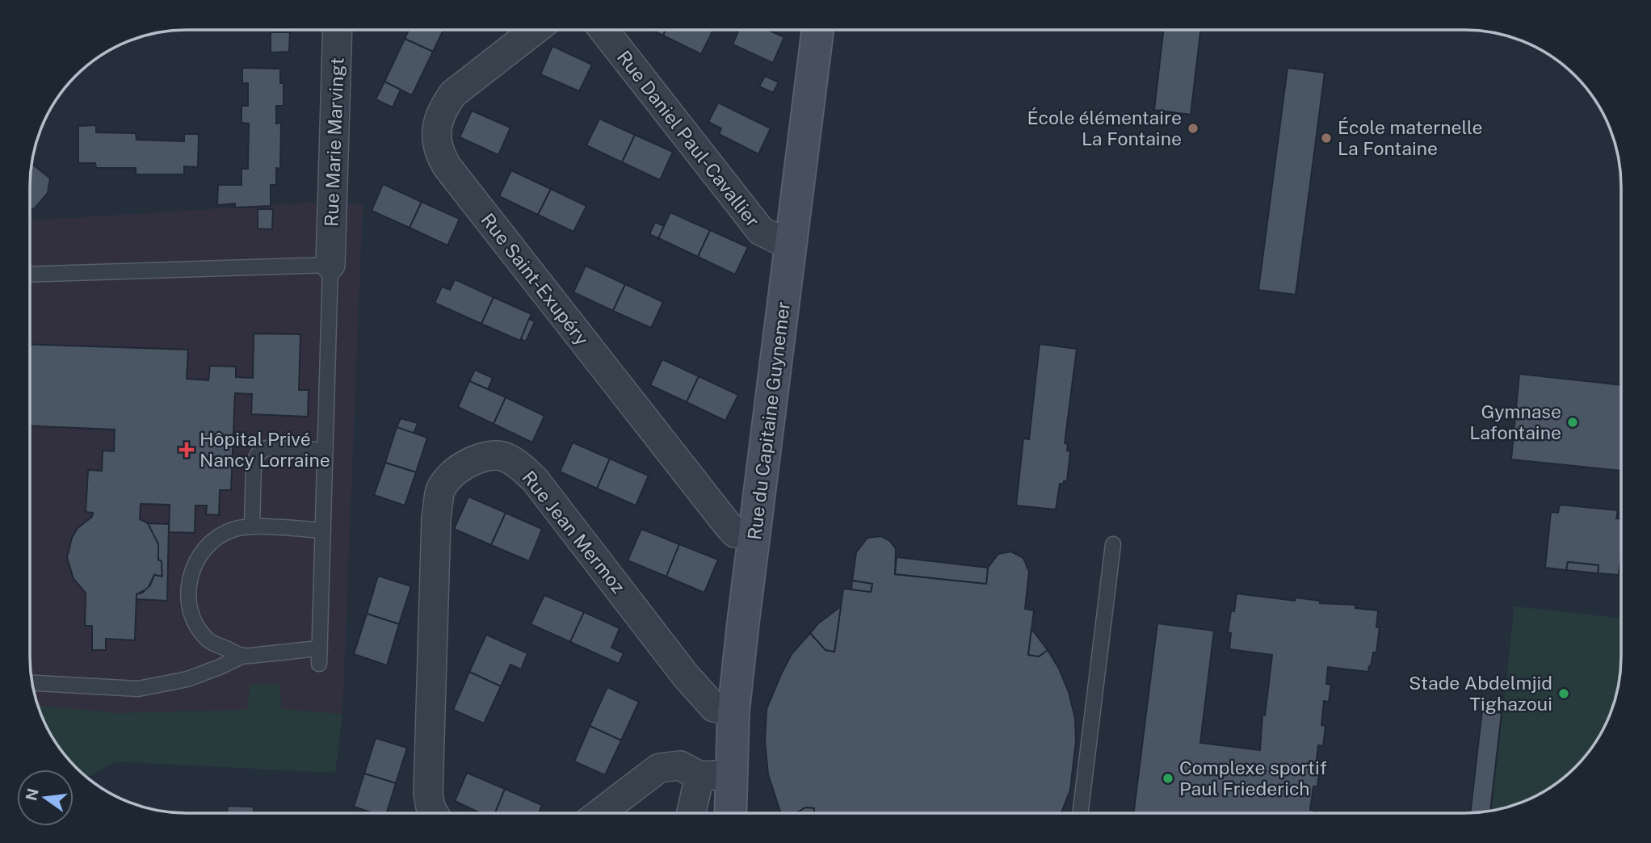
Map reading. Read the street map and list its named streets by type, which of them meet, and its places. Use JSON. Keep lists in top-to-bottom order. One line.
{"streets":{"street":["Rue Daniel Paul-Cavallier","Rue Marie Marvingt","Rue Saint-Exupéry","Rue du Capitaine Guynemer","Rue Jean Mermoz"]},"crossings":[["Rue Daniel Paul-Cavallier","Rue du Capitaine Guynemer"],["Rue Saint-Exupéry","Rue du Capitaine Guynemer"],["Rue du Capitaine Guynemer","Rue Jean Mermoz"]],"places":{"other":["École élémentaire La Fontaine","École maternelle La Fontaine","Gymnase Lafontaine","Stade Abdelmjid Tighazoui","Complexe sportif Paul Friederich"],"health":["Hôpital Privé Nancy Lorraine"]},"north":"left"}
